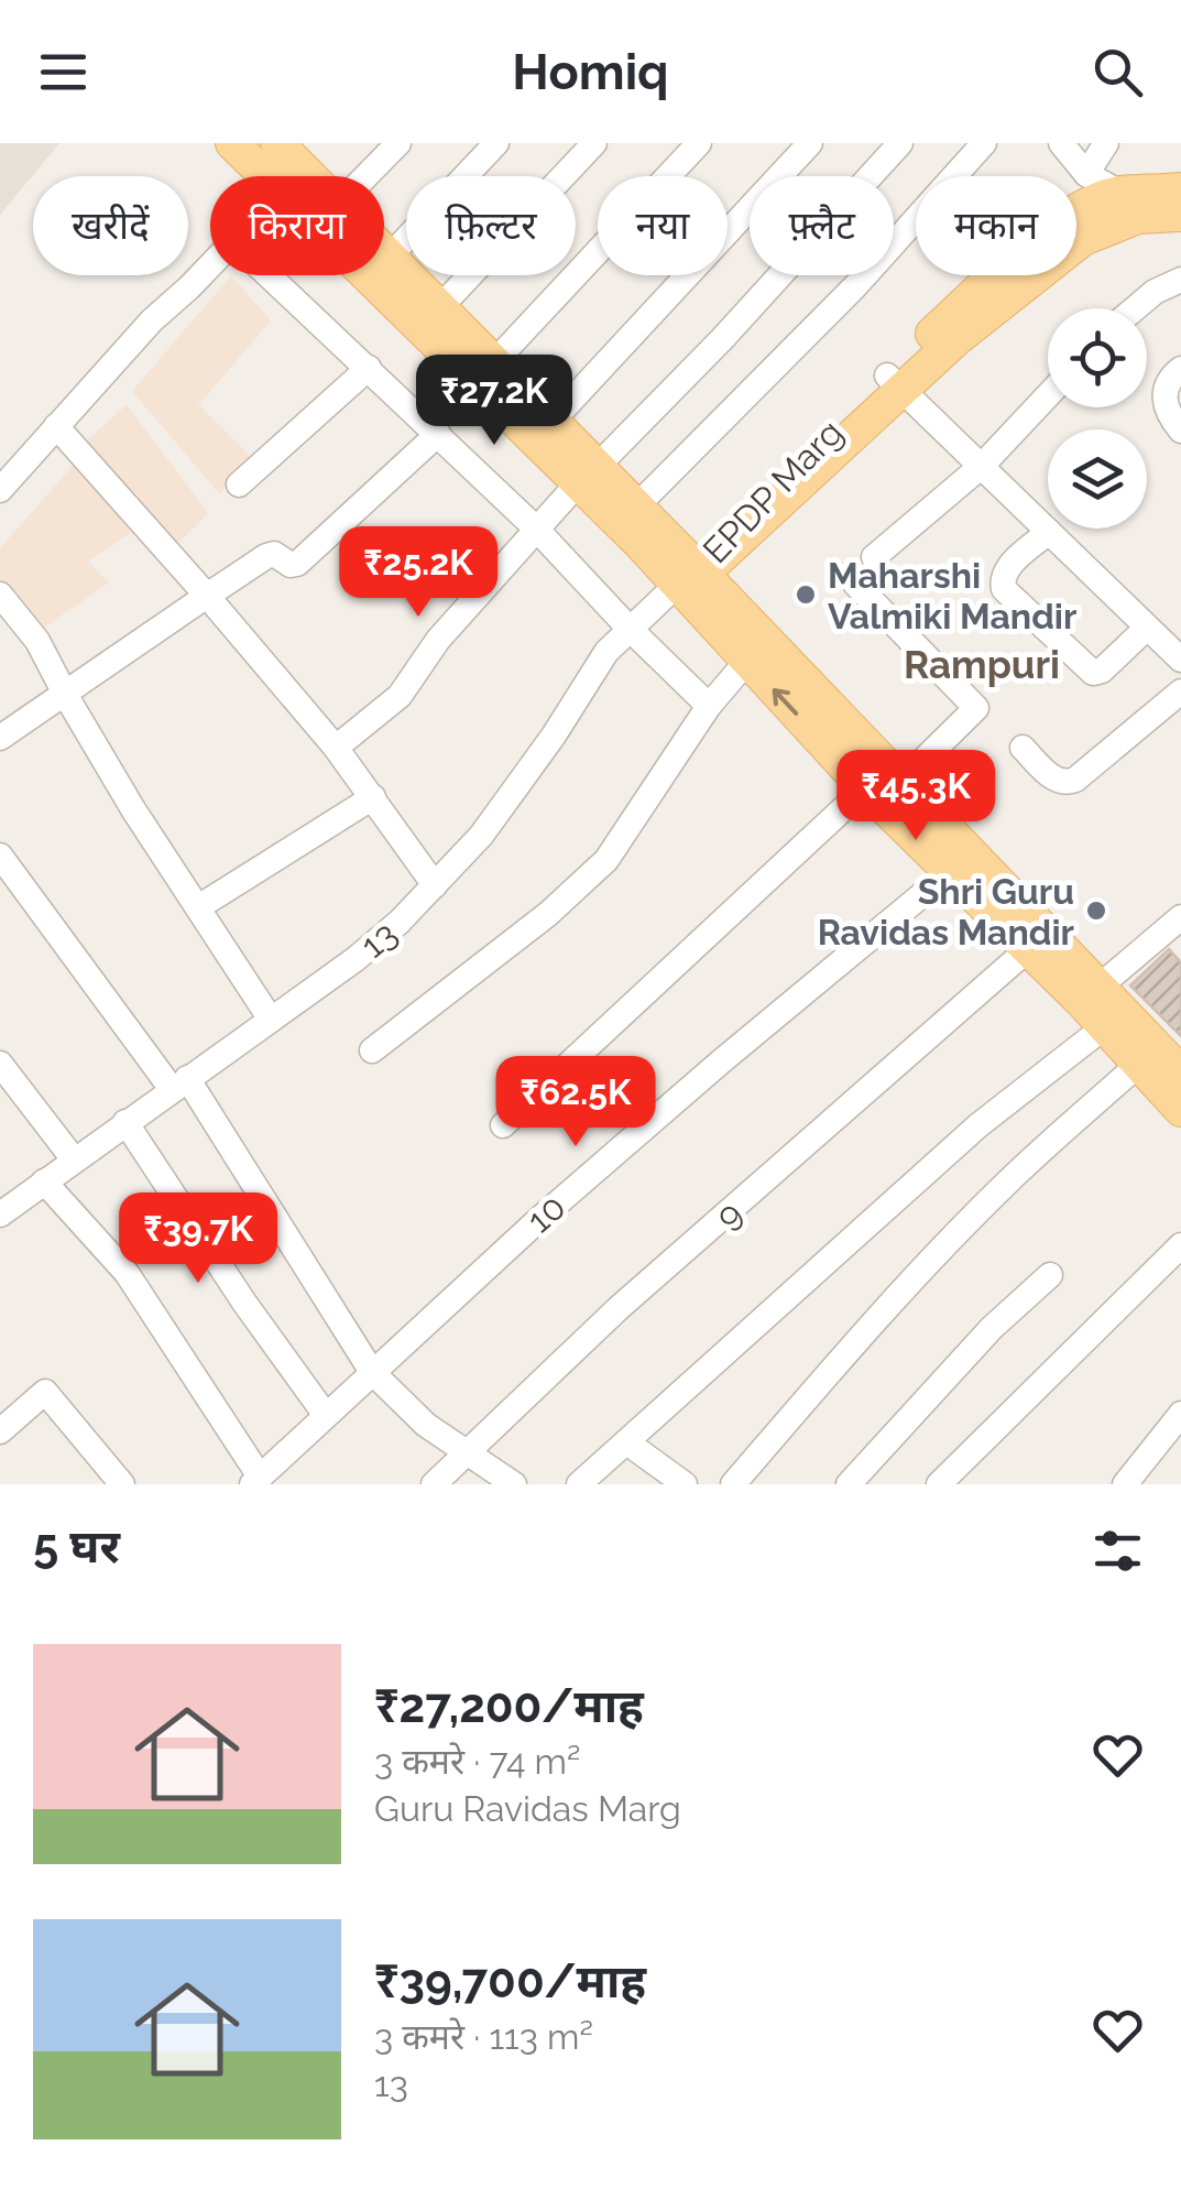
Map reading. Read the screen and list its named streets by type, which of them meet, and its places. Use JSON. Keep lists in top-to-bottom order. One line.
{"streets":{"main road":["EPDP Marg"],"street":["13","10","9"]},"crossings":[["EPDP Marg","13"]],"districts":["Rampuri"],"places":["Maharshi Valmiki Mandir","Shri Guru Ravidas Mandir"],"page":{"header":"Homiq","chip":["खरीदें","किराया","फ़िल्टर","नया","फ़्लैट","मकान"],"price":["₹27.2K","₹25.2K","₹45.3K","₹62.5K","₹39.7K"],"heading":"5 घर","list":[{"name":"₹27,200/माह","note":"3 कमरे · 74 m² · Guru Ravidas Marg"},{"name":"₹39,700/माह","note":"3 कमरे · 113 m² · 13"}]}}
